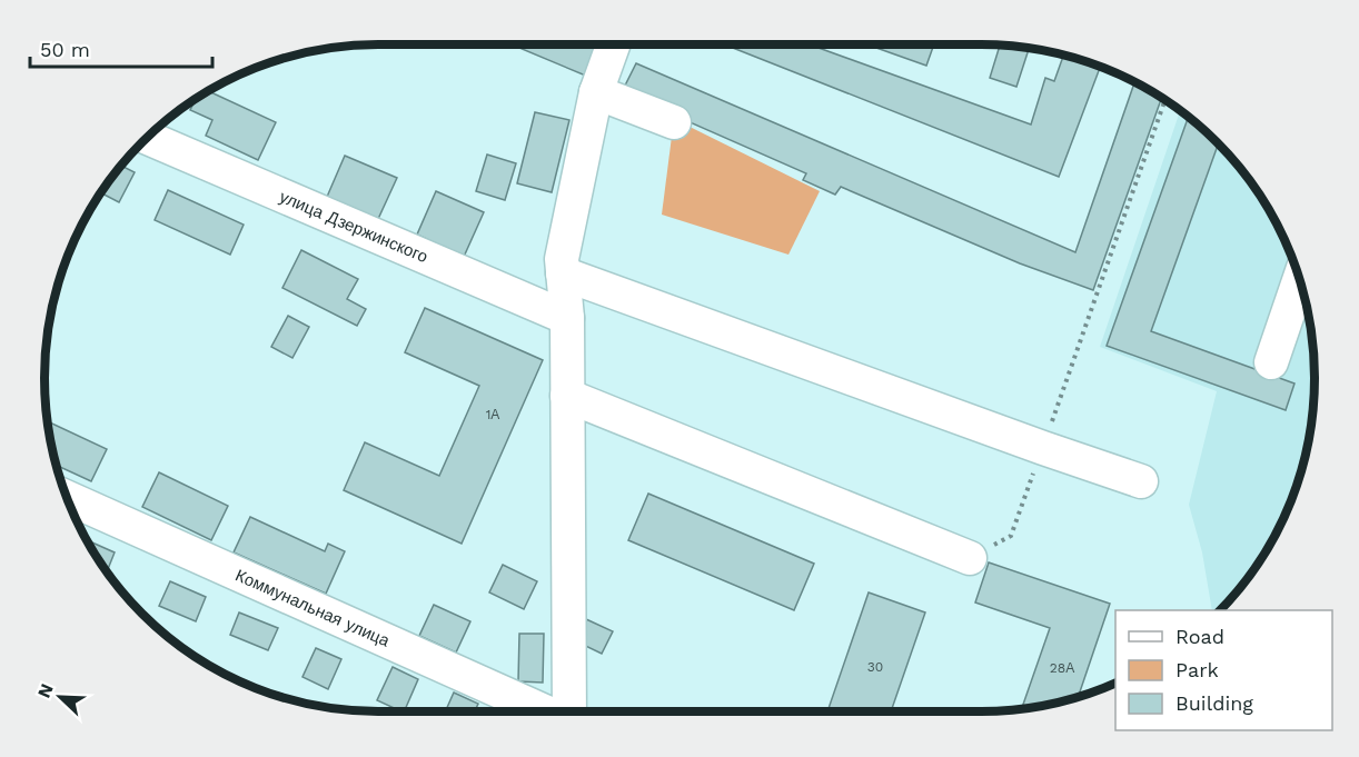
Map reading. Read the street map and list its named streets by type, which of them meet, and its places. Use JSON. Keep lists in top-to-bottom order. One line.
{"streets":{"street":["улица Дзержинского","Коммунальная улица"]},"house_numbers":["1А","30","28А"],"legend":["Road","Park","Building"],"scale_bar":"50 m","north":"top left"}
